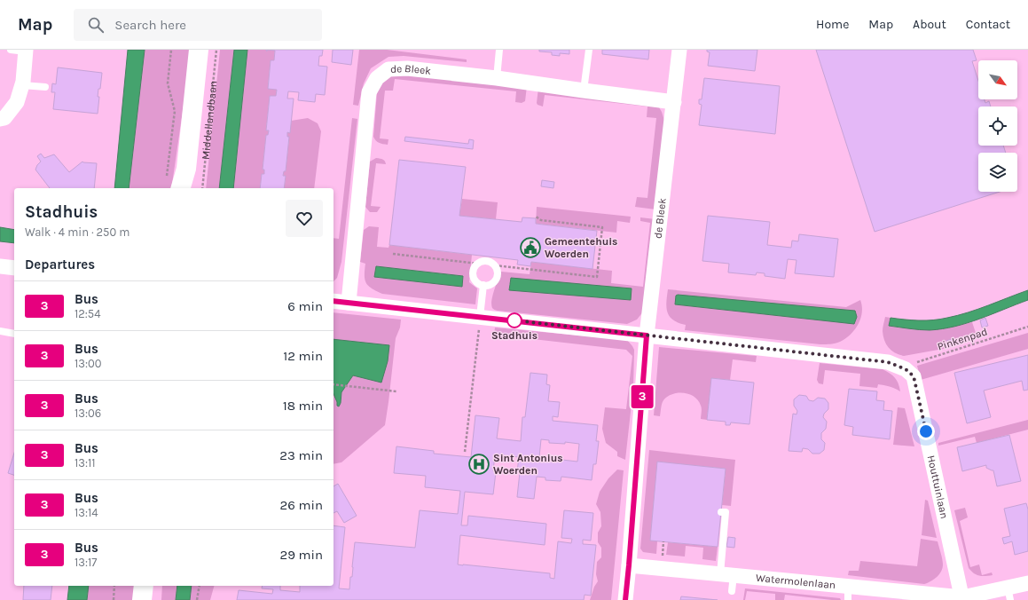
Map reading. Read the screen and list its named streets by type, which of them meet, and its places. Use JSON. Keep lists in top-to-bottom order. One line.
{"streets":{"main road":["Middellandbaan"],"street":["de Bleek","Houttuinlaan","Watermolenlaan"],"path":["Pinkenpad"]},"crossings":[["de Bleek","Watermolenlaan"],["Pinkenpad","Houttuinlaan"],["Houttuinlaan","Watermolenlaan"]],"places":{"public building":["Gemeentehuis Woerden"],"other":["Stadhuis"],"hospital":["Sint Antonius Woerden"]},"lines":["bus line 3"],"north":"bottom right","page":{"header":"Map","search":"Search here","nav":["Home","Map","About","Contact"],"on_map":"3","heading":[["Stadhuis","Walk · 4 min · 250 m"],"Departures"],"list":[{"mark":"3","name":"Bus","note":"12:54","value":"6 min"},{"mark":"3","name":"Bus","note":"13:00","value":"12 min"},{"mark":"3","name":"Bus","note":"13:06","value":"18 min"},{"mark":"3","name":"Bus","note":"13:11","value":"23 min"},{"mark":"3","name":"Bus","note":"13:14","value":"26 min"},{"mark":"3","name":"Bus","note":"13:17","value":"29 min"}]}}
